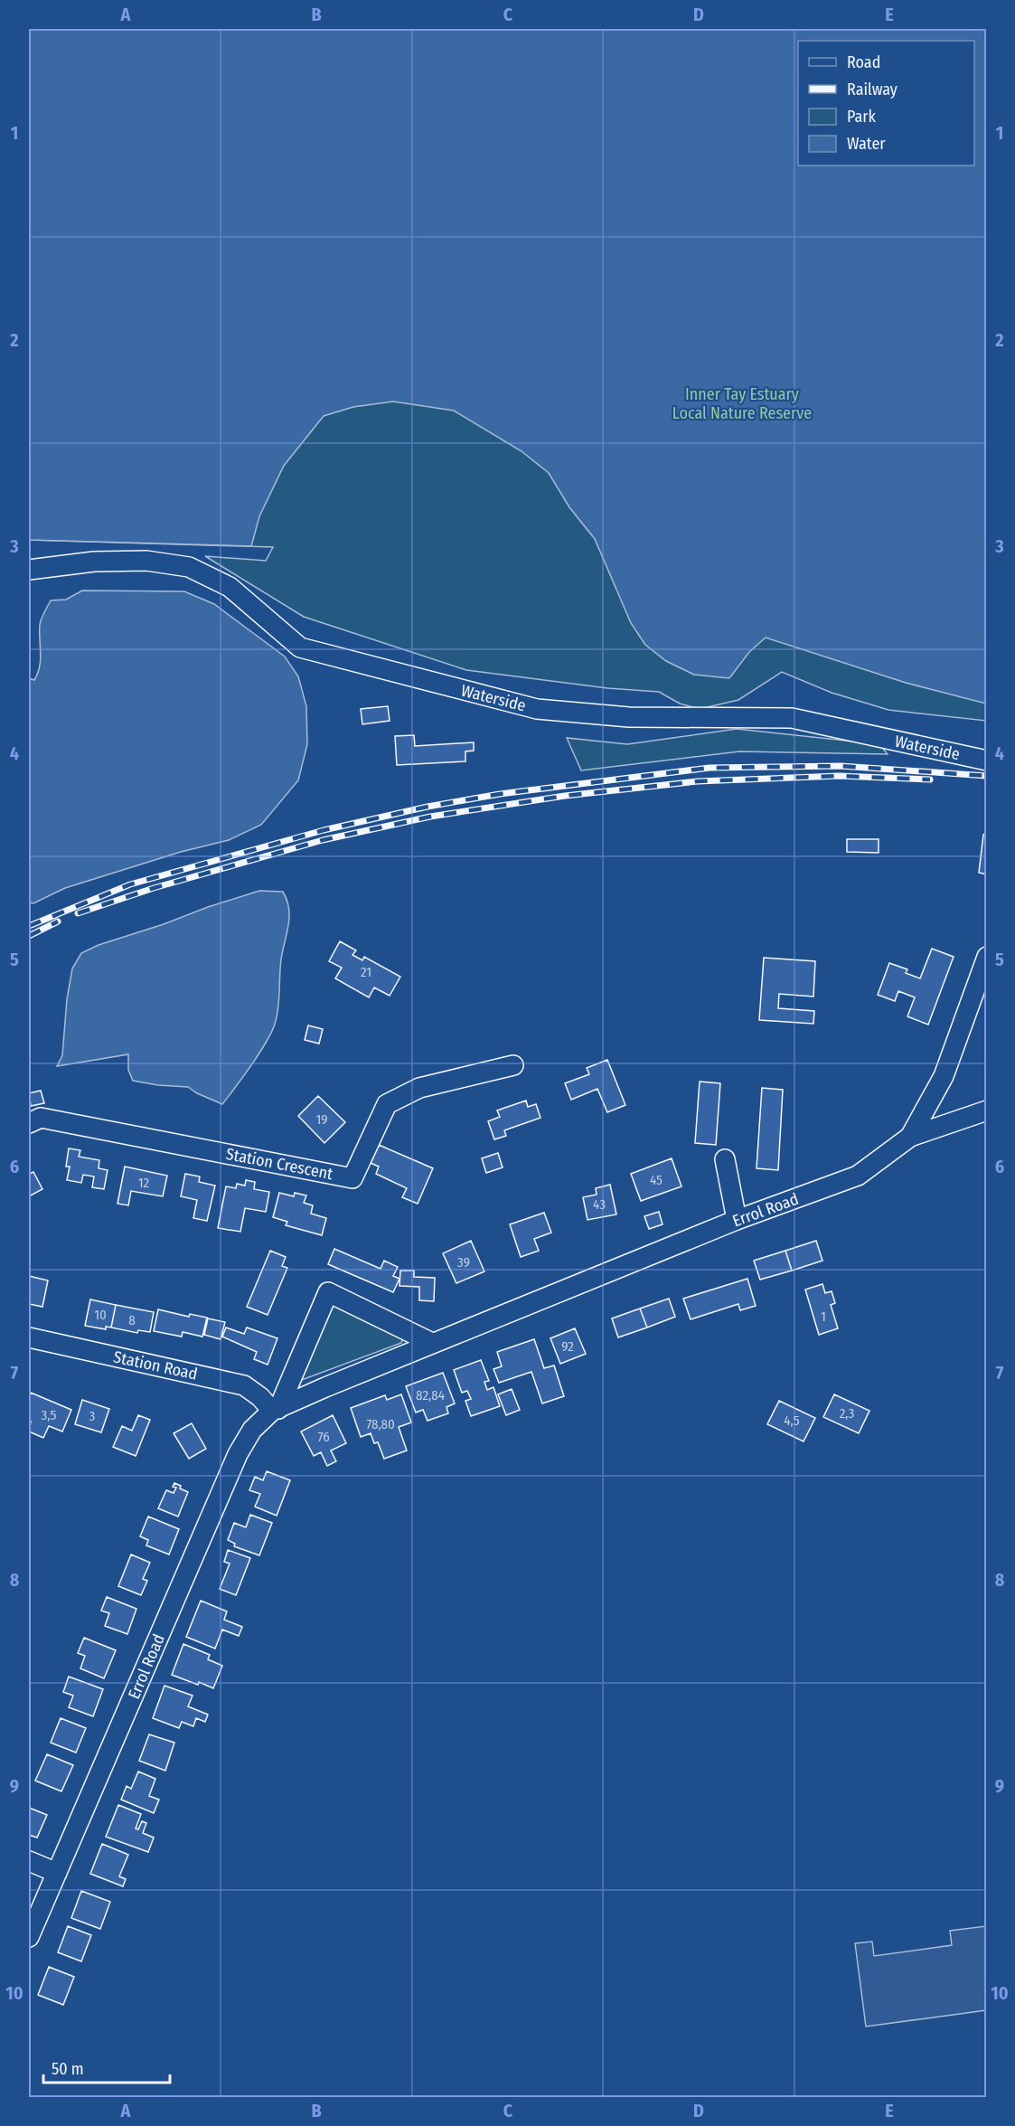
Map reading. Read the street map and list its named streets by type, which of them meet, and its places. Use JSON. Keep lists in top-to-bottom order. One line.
{"streets":{"street":["Waterside","Station Crescent","Errol Road","Station Road"]},"crossings":[["Errol Road","Station Road"]],"parks":["Inner Tay Estuary Local Nature Reserve"],"house_numbers":["21","19","45","12","43","39","10","1","8","92","82,84","2,3","3,5","3","4,5","78,80","76"],"legend":["Road","Railway","Park","Water"],"scale_bar":"50 m","grid":{"columns":["A","B","C","D","E"],"rows":["1","2","3","4","5","6","7","8","9","10"]}}
